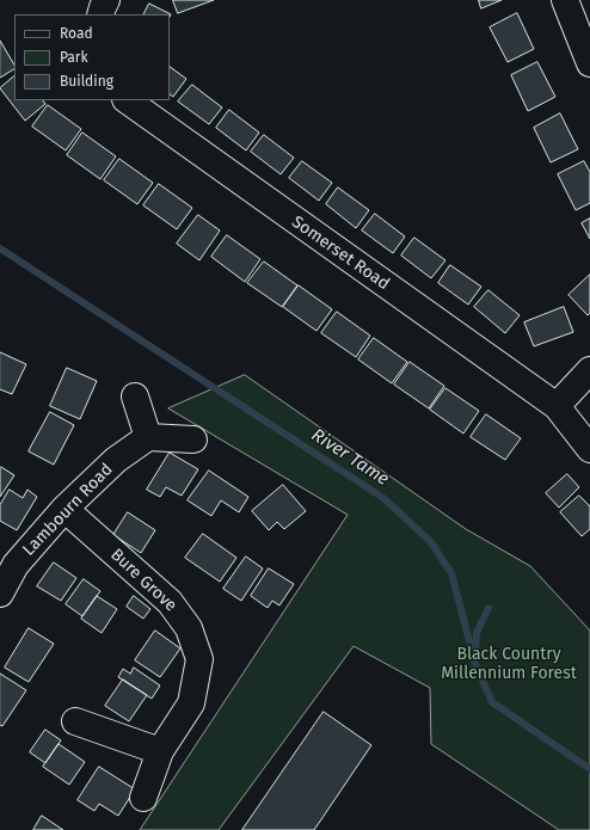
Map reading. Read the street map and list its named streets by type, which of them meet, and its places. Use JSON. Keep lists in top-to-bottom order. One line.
{"streets":{"street":["Somerset Road","Lambourn Road","Bure Grove"]},"crossings":[["Lambourn Road","Bure Grove"]],"water":["River Tame"],"parks":["Black Country Millennium Forest"],"legend":["Road","Park","Building"]}
